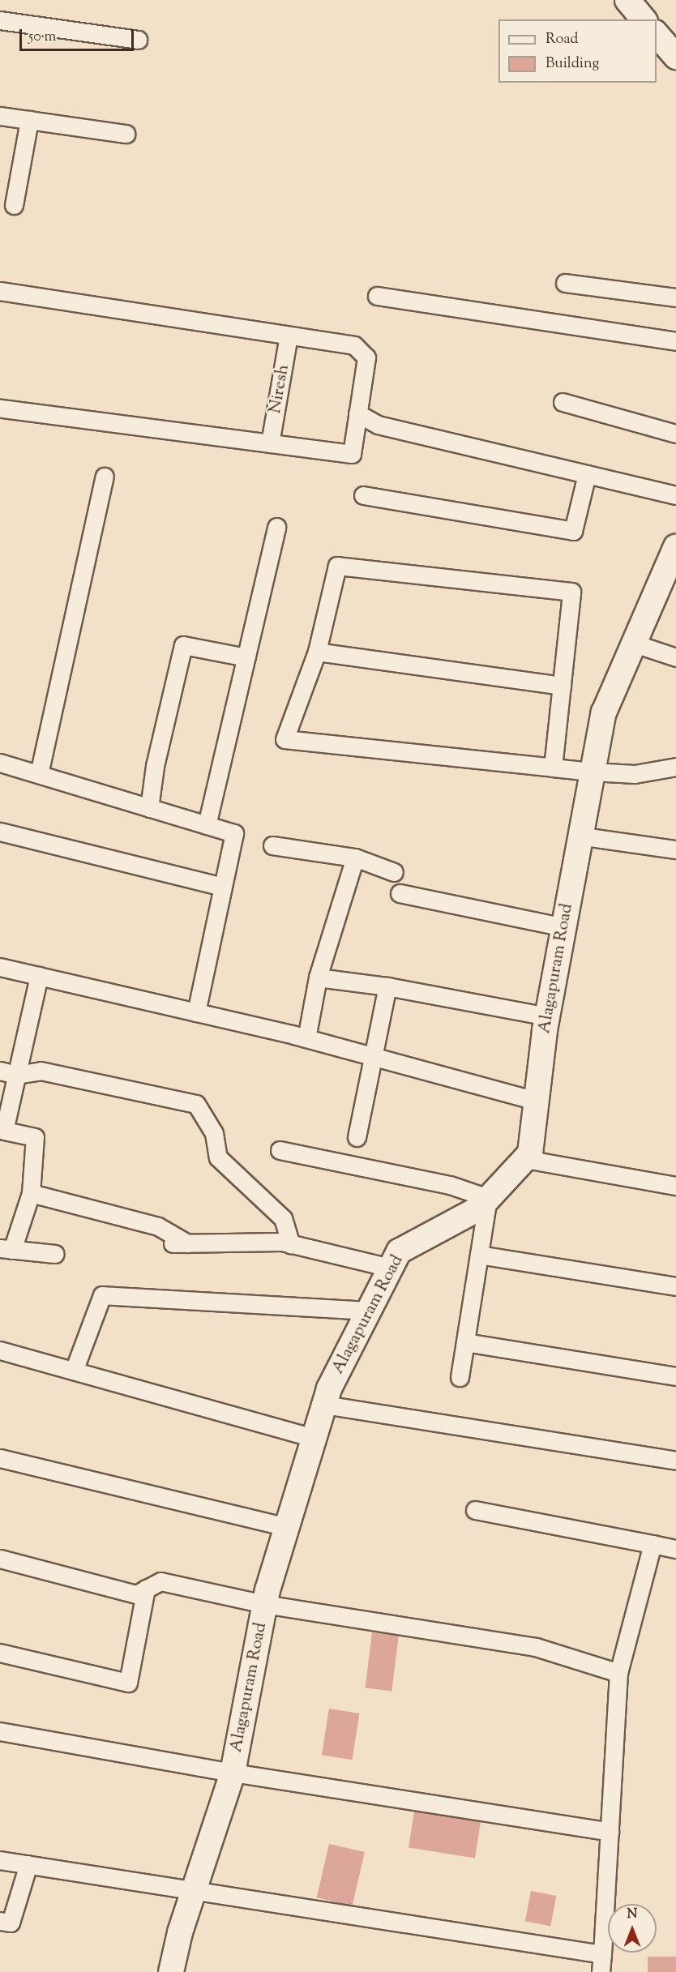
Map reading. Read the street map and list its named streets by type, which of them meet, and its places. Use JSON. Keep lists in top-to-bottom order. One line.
{"streets":{"main road":["Alagapuram Road"],"street":["Niresh"]},"legend":["Road","Building"],"scale_bar":"50 m","north":"top"}
